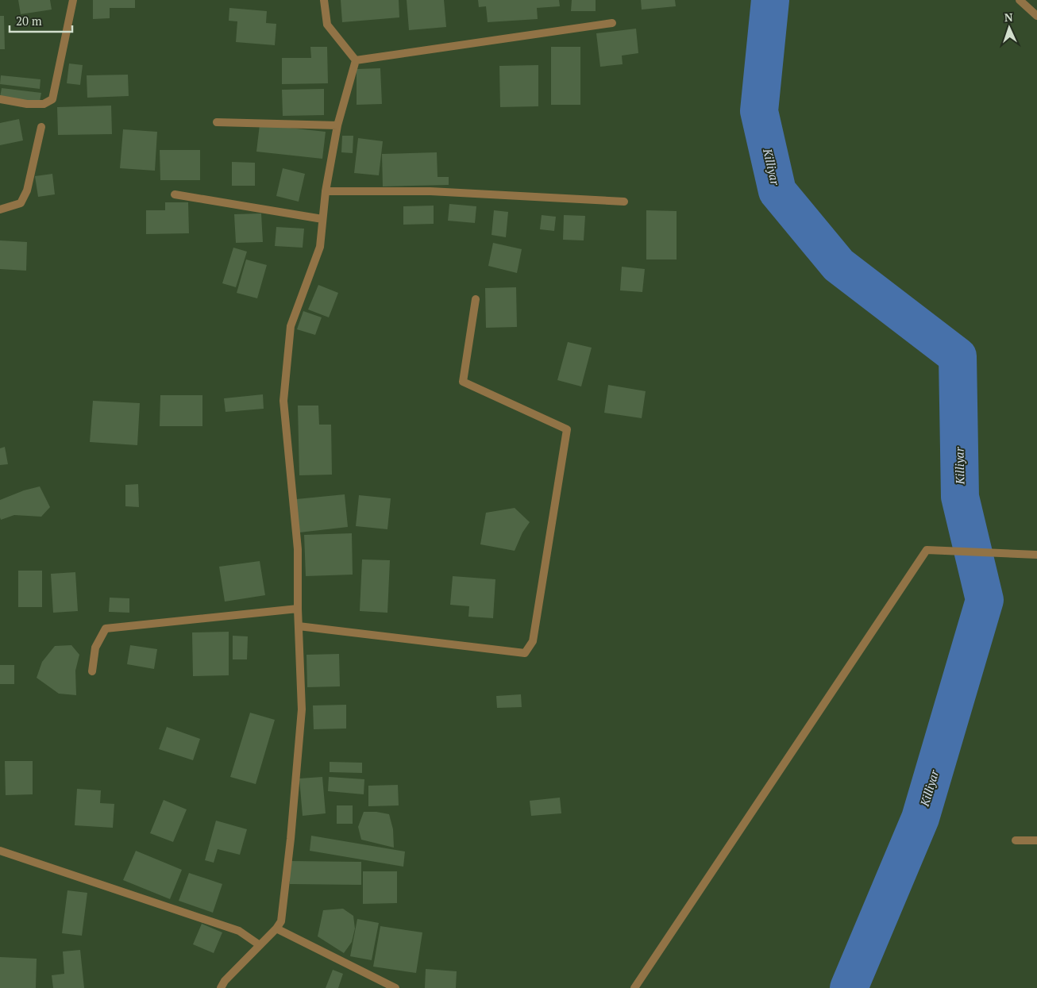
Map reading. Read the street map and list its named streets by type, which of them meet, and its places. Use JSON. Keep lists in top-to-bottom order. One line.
{"water":["Killiyar"],"scale_bar":"20 m","north":"top"}
